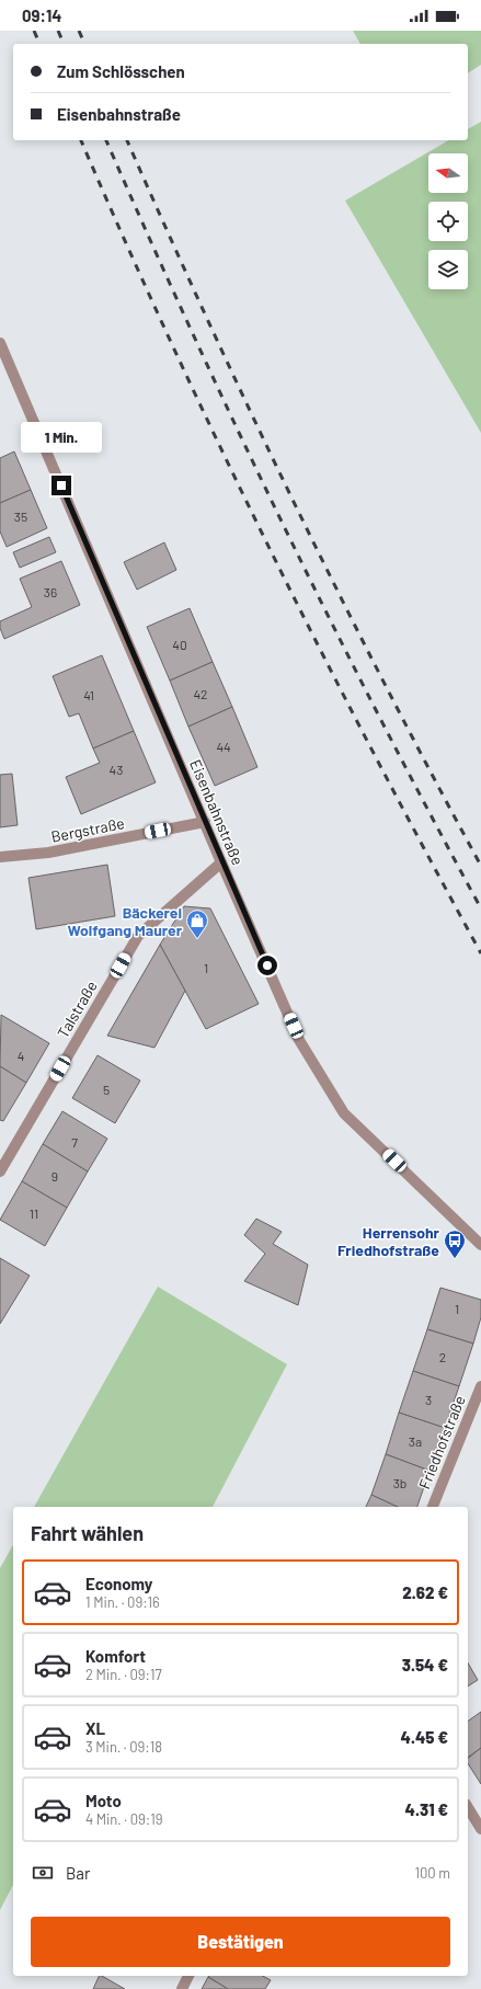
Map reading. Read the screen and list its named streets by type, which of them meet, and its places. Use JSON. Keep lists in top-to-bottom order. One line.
{"streets":{"street":["Eisenbahnstraße","Bergstraße","Talstraße","Friedhofstraße"]},"crossings":[["Eisenbahnstraße","Bergstraße"],["Eisenbahnstraße","Talstraße"]],"places":{"shop":["Bäckerei Wolfgang Maurer"],"bus stop":["Herrensohr Friedhofstraße"]},"house_numbers":["35","36","40","42","41","44","43","1","4","5","7","9","11","1","2","3","3a","3b"],"north":"left","page":{"status":"09:14","banner":["Zum Schlösschen","Eisenbahnstraße"],"bubble":"1 Min.","heading":"Fahrt wählen","list":[{"name":"Economy","note":"1 Min. · 09:16","value":"2.62 €"},{"name":"Komfort","note":"2 Min. · 09:17","value":"3.54 €"},{"name":"XL","note":"3 Min. · 09:18","value":"4.45 €"},{"name":"Moto","note":"4 Min. · 09:19","value":"4.31 €"}],"pay":["Bar","100 m"],"buttons":"Bestätigen"}}
